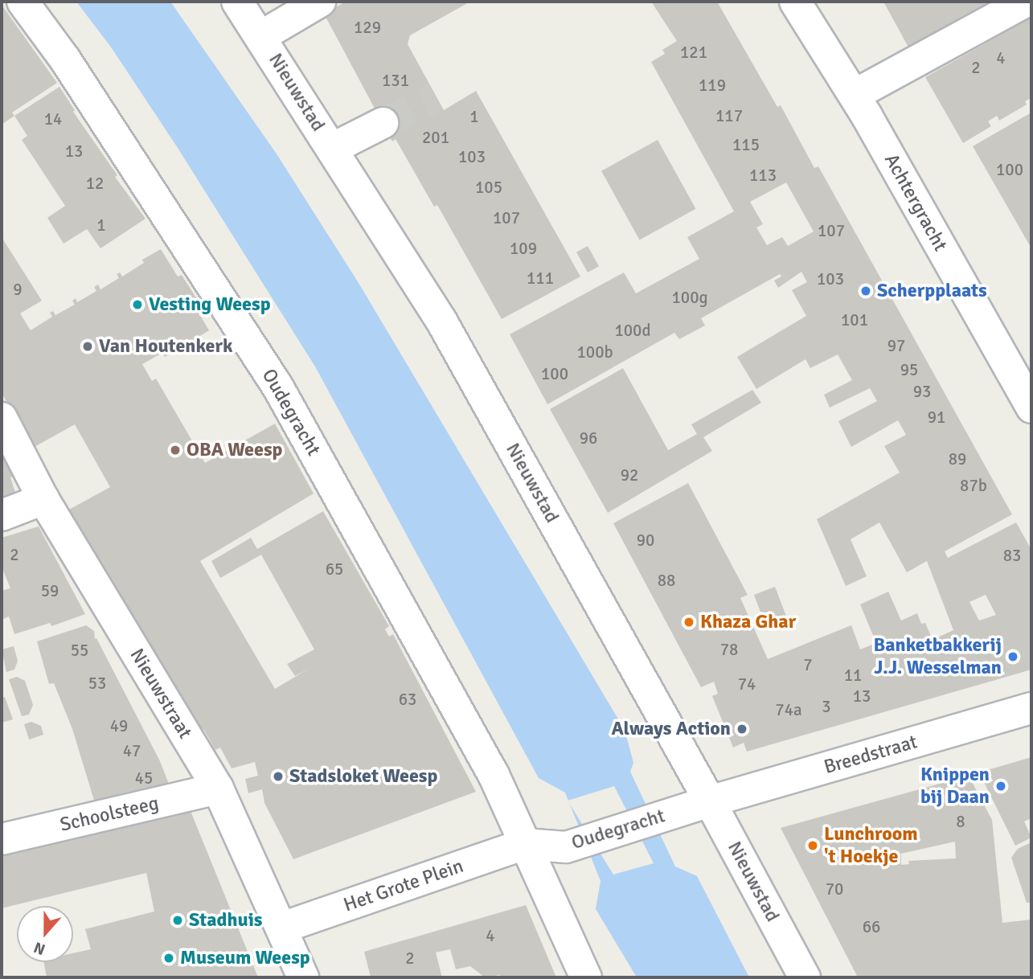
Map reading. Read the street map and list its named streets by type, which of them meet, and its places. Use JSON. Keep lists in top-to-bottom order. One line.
{"streets":{"street":["Nieuwstad","Achtergracht","Oudegracht","Nieuwstraat","Breedstraat","Schoolsteeg","Het Grote Plein"]},"crossings":[["Nieuwstad","Oudegracht"],["Nieuwstad","Breedstraat"],["Oudegracht","Breedstraat"],["Oudegracht","Het Grote Plein"],["Nieuwstraat","Schoolsteeg"],["Nieuwstraat","Het Grote Plein"]],"places":["Scherpplaats","Vesting Weesp","Van Houtenkerk","OBA Weesp","Khaza Ghar","Banketbakkerij J.J. Wesselman","Always Action","Stadsloket Weesp","Knippen bij Daan","Lunchroom 't Hoekje","Stadhuis","Museum Weesp"],"house_numbers":["129","121","4","2","131","119","117","1","14","201","115","13","103","100","113","12","105","107","1","107","109","111","103","9","100g","101","100d","97","100b","95","100","93","91","96","89","92","87b","90","2","83","65","88","59","78","55","7","11","53","74","13","63","3","74a","49","47","45","8","70","66","4","2"],"north":"bottom"}
